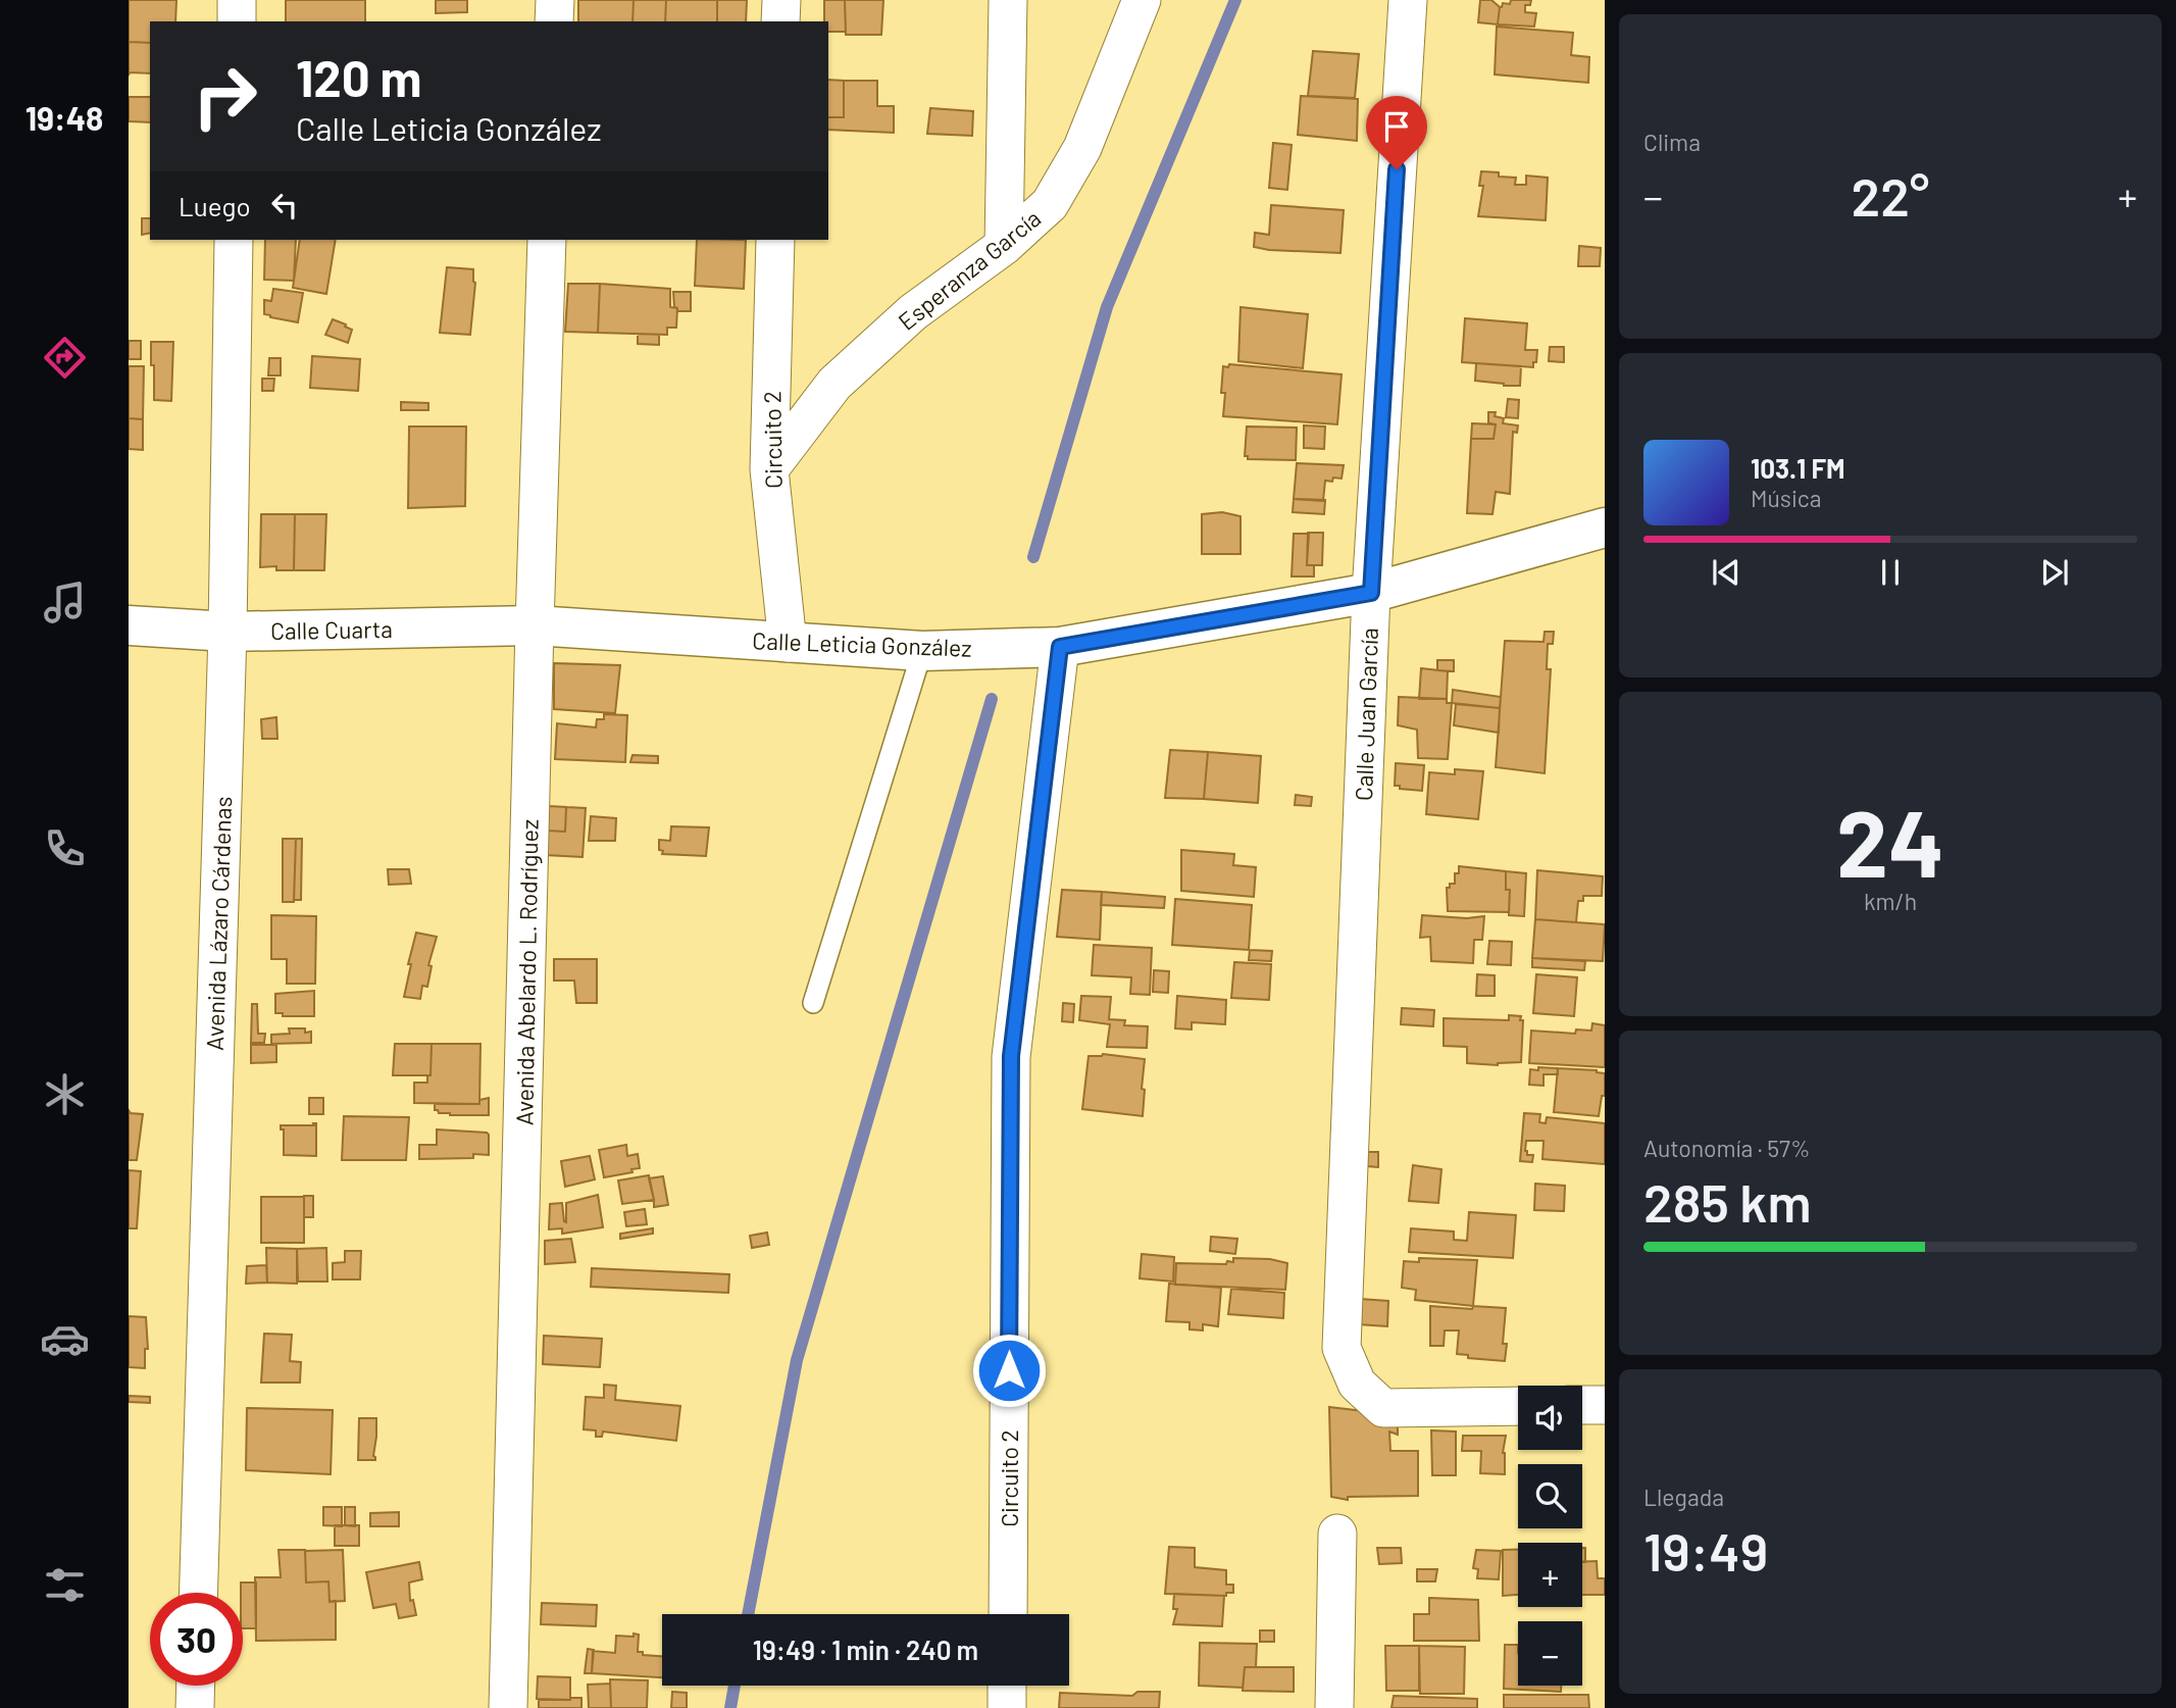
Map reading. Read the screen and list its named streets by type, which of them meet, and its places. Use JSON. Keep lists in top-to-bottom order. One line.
{"streets":{"street":["Esperanza García","Circuito 2","Calle Cuarta","Calle Leticia González","Calle Juan García","Avenida Lázaro Cárdenas","Avenida Abelardo L. Rodríguez"]},"crossings":[["Esperanza García","Circuito 2"],["Circuito 2","Calle Leticia González"],["Calle Cuarta","Calle Leticia González"],["Calle Cuarta","Avenida Lázaro Cárdenas"],["Calle Cuarta","Avenida Abelardo L. Rodríguez"],["Calle Leticia González","Calle Juan García"],["Calle Leticia González","Avenida Abelardo L. Rodríguez"]],"page":{"tabs":"19:48","tile":["Clima",["24","km/h"],["Autonomía · 57%","285 km"],["Llegada","19:49"]],"turn":["120 m","Calle Leticia González"],"heat":["−","22°","+"],"then":"Luego","song":["103.1 FM","Música"],"map_buttons":["+","−"],"limit":"30","trip":"19:49 · 1 min · 240 m"}}
